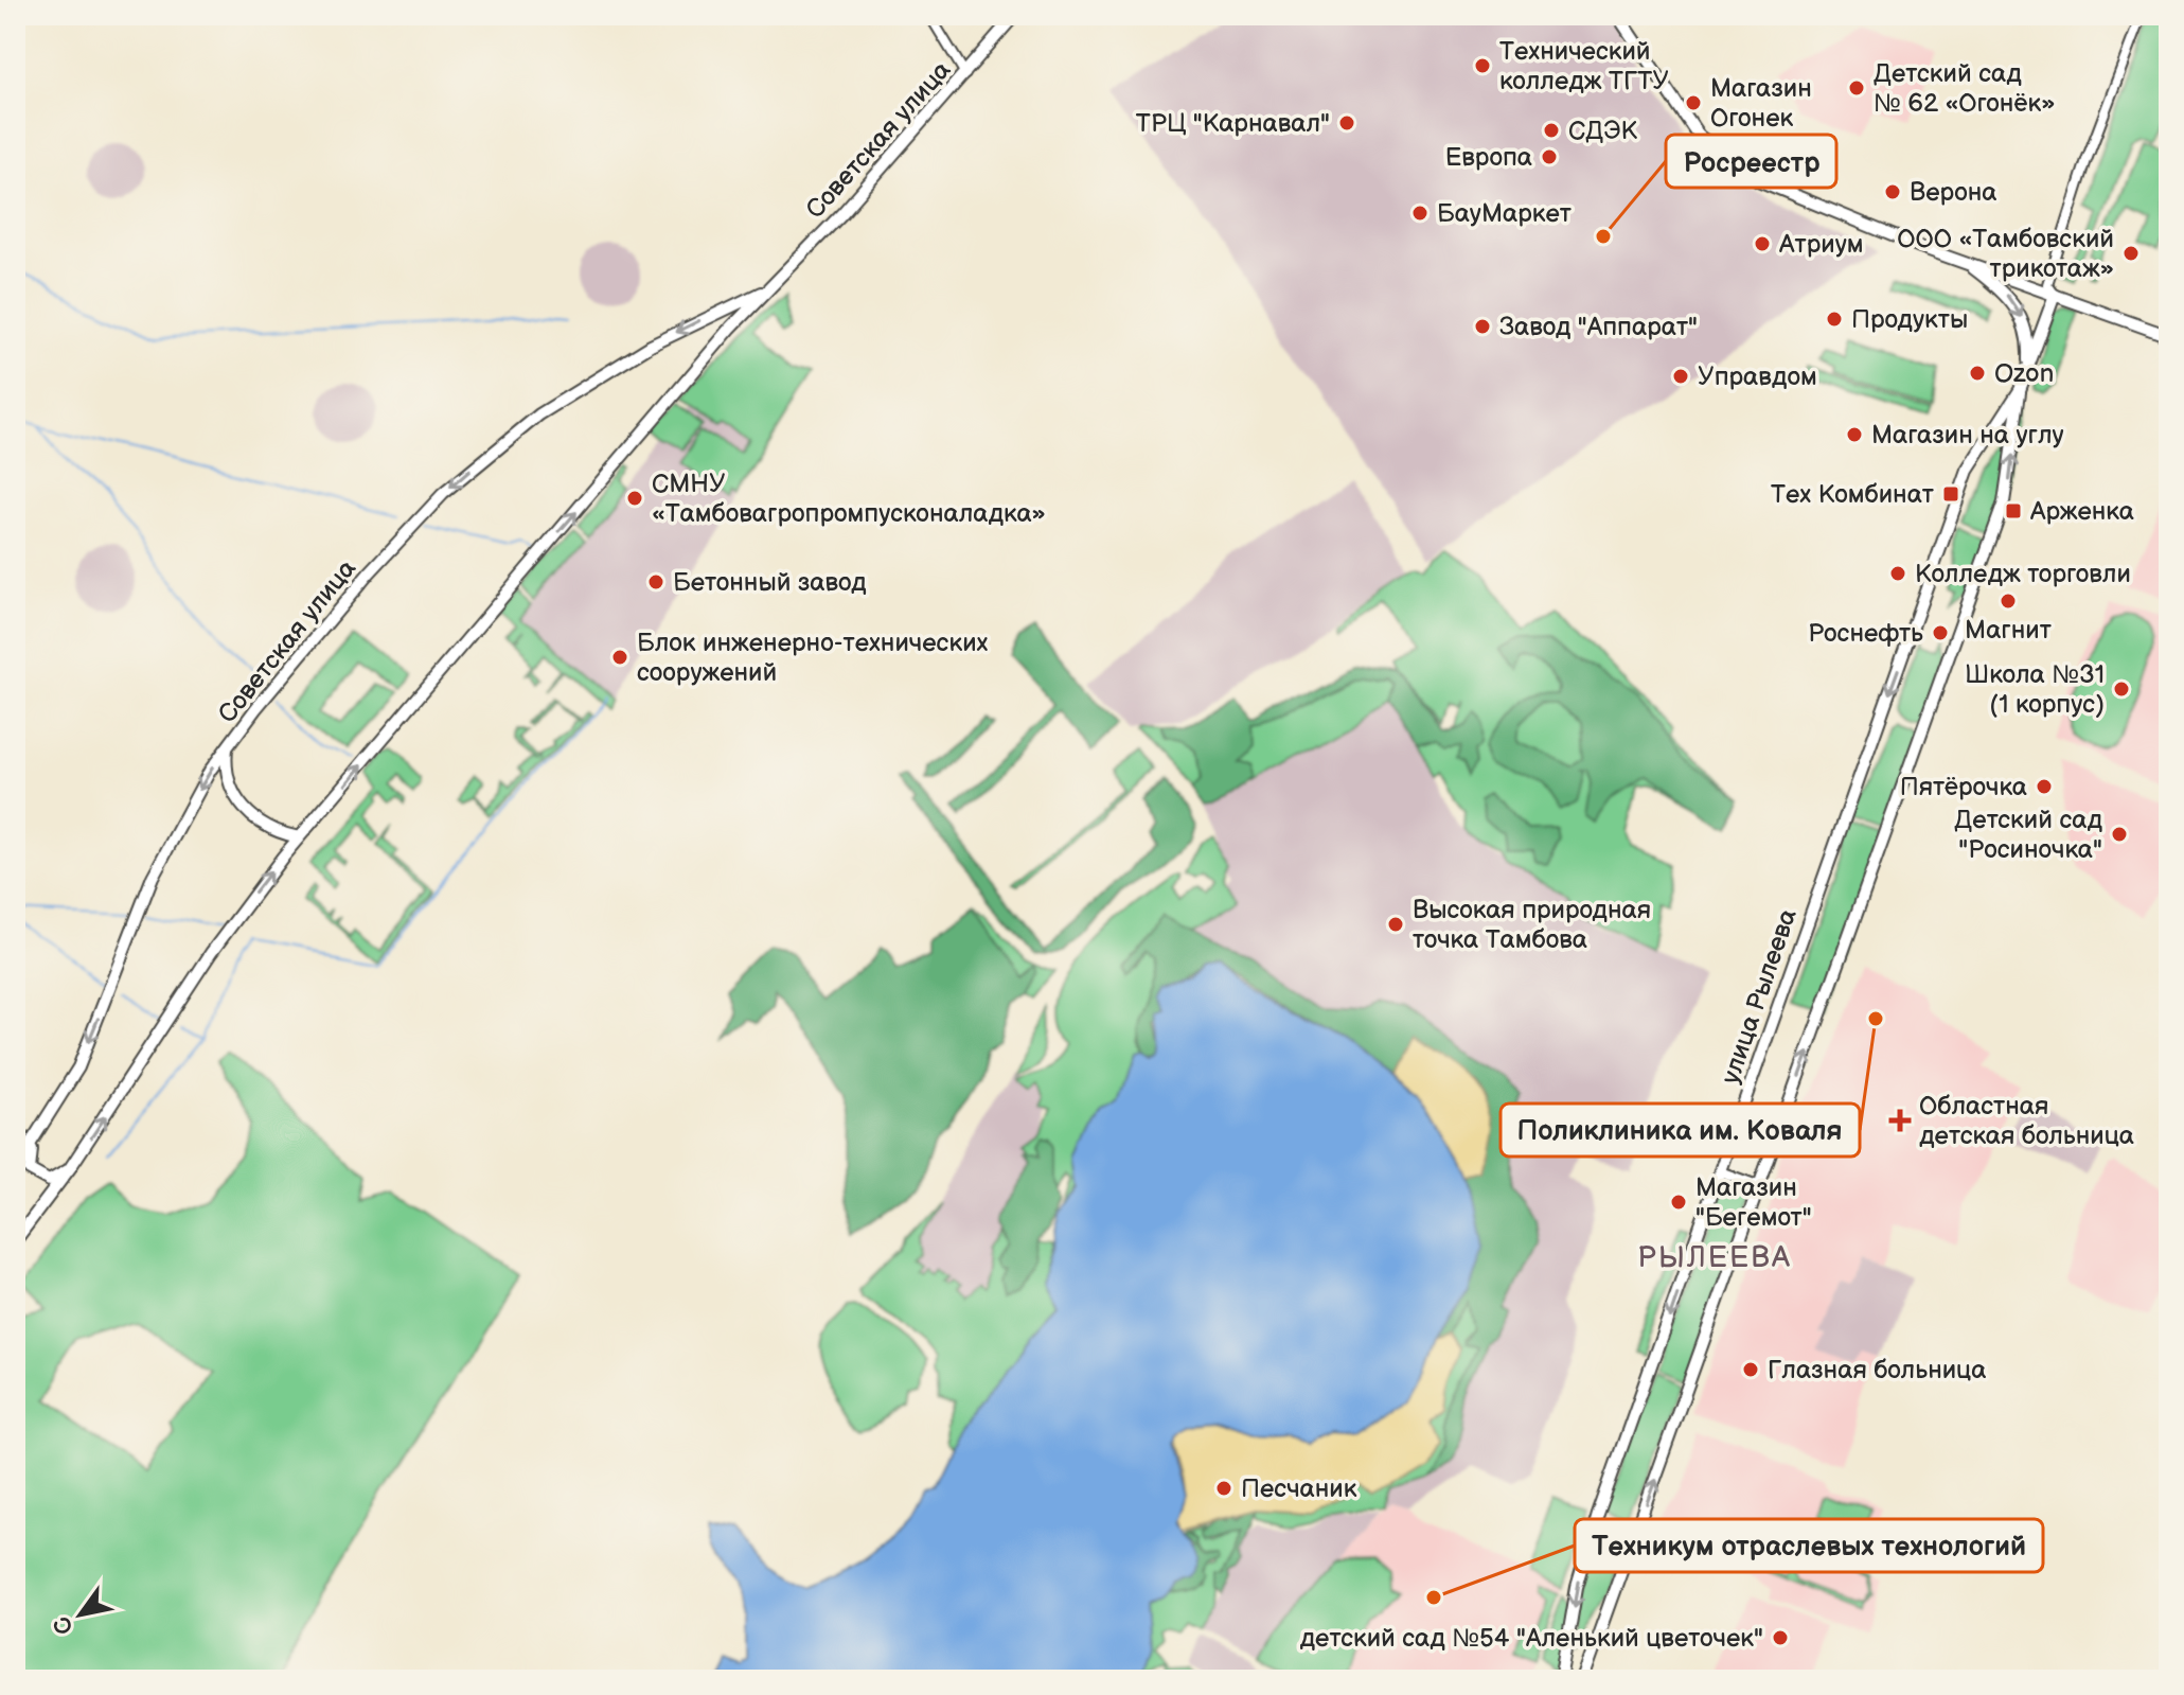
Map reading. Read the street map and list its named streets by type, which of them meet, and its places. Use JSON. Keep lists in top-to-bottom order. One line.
{"streets":{"main road":["Советская улица","улица Рылеева"]},"districts":["РЫЛЕЕВА"],"places":{"other":["Технический колледж ТГТУ","Детский сад № 62 «Огонёк»","Магазин Огонек","ТРЦ \"Карнавал\"","СДЭК","Европа","Верона","БауМаркет","Росреестр","Атриум","ООО «Тамбовский трикотаж»","Продукты","Завод \"Аппарат\"","Ozon","Управдом","Магазин на углу","СМНУ «Тамбовагропромпусконаладка»","Колледж торговли","Бетонный завод","Магнит","Роснефть","Блок инженерно-технических сооружений","Школа №31 (1 корпус)","Пятёрочка","Детский сад \"Росиночка\"","Высокая природная точка Тамбова","Поликлиника им. Коваля","Магазин \"Бегемот\"","Глазная больница","Песчаник","Техникум отраслевых технологий","детский сад №54 \"Аленький цветочек\""],"transit":["Тех Комбинат","Арженка"],"health":["Областная детская больница"]},"north":"bottom left"}
